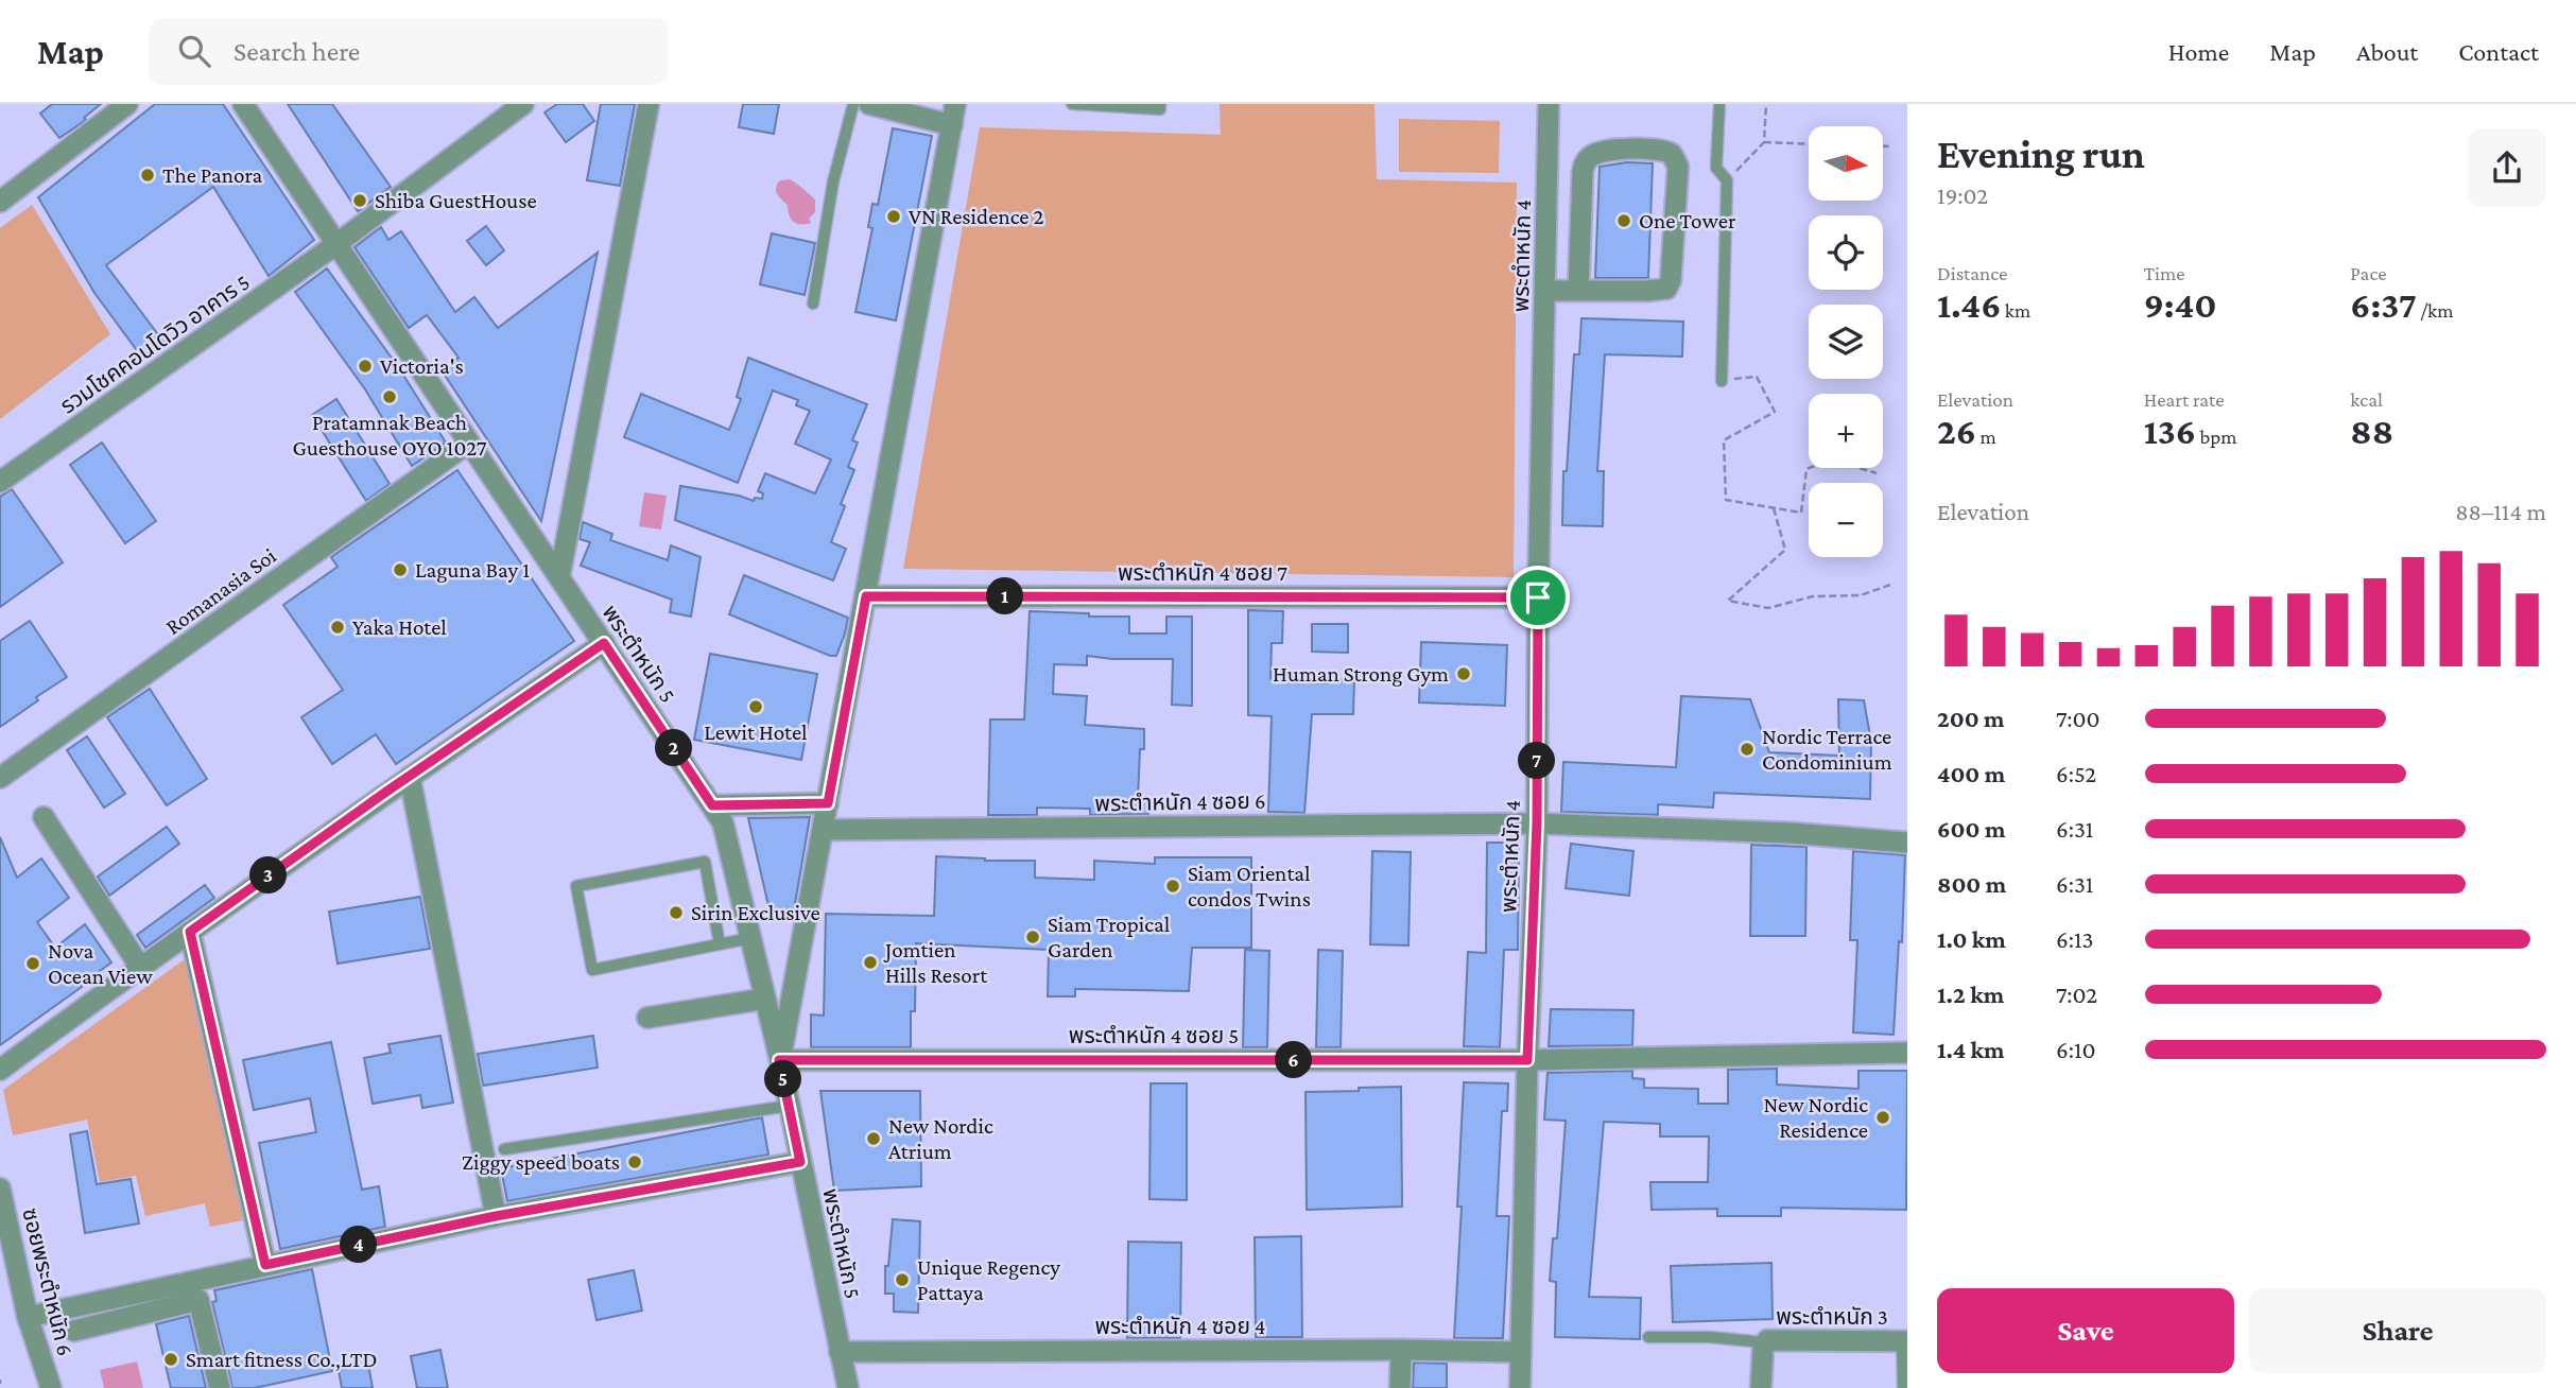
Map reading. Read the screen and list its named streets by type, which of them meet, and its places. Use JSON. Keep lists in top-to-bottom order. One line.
{"streets":{"street":["พระตำหนัก 4","รวมโชคคอนโดวิว อาคาร 5","พระตำหนัก 4 ซอย 7","Romanasia Soi","พระตำหนัก 5","พระตำหนัก 4 ซอย 6","พระตำหนัก 4 ซอย 5","ซอยพระตำหนัก 6","พระตำหนัก 3","พระตำหนัก 4 ซอย 4"]},"crossings":[["พระตำหนัก 4","พระตำหนัก 4 ซอย 7"],["พระตำหนัก 4","พระตำหนัก 4 ซอย 6"],["พระตำหนัก 4","พระตำหนัก 4 ซอย 5"],["พระตำหนัก 4","พระตำหนัก 4 ซอย 4"],["รวมโชคคอนโดวิว อาคาร 5","พระตำหนัก 5"],["Romanasia Soi","พระตำหนัก 5"],["พระตำหนัก 5","พระตำหนัก 4 ซอย 5"],["พระตำหนัก 5","พระตำหนัก 4 ซอย 4"]],"places":["The Panora","Shiba GuestHouse","VN Residence 2","One Tower","Victoria's","Pratamnak Beach Guesthouse OYO 1027","Laguna Bay 1","Yaka Hotel","Human Strong Gym","Lewit Hotel","Nordic Terrace Condominium","Siam Oriental condos Twins","Sirin Exclusive","Siam Tropical Garden","Jomtien Hills Resort","Nova Ocean View","New Nordic Residence","New Nordic Atrium","Ziggy speed boats","Unique Regency Pattaya","Smart fitness Co.,LTD"],"north":"right","page":{"header":"Map","search":"Search here","nav":["Home","Map","About","Contact"],"heading":["Evening run","19:02"],"map_buttons":["+","−"],"stats":[["Distance","1.46 km"],["Time","9:40"],["Pace","6:37 /km"],["Elevation","26 m"],["Heart rate","136 bpm"],["kcal","88"]],"chart":["Elevation","88–114 m"],"pins":["1","2","7","3","6","5","4"],"list":[{"name":"200 m","note":"7:00"},{"name":"400 m","note":"6:52"},{"name":"600 m","note":"6:31"},{"name":"800 m","note":"6:31"},{"name":"1.0 km","note":"6:13"},{"name":"1.2 km","note":"7:02"},{"name":"1.4 km","note":"6:10"}],"buttons":["Save","Share"]}}
